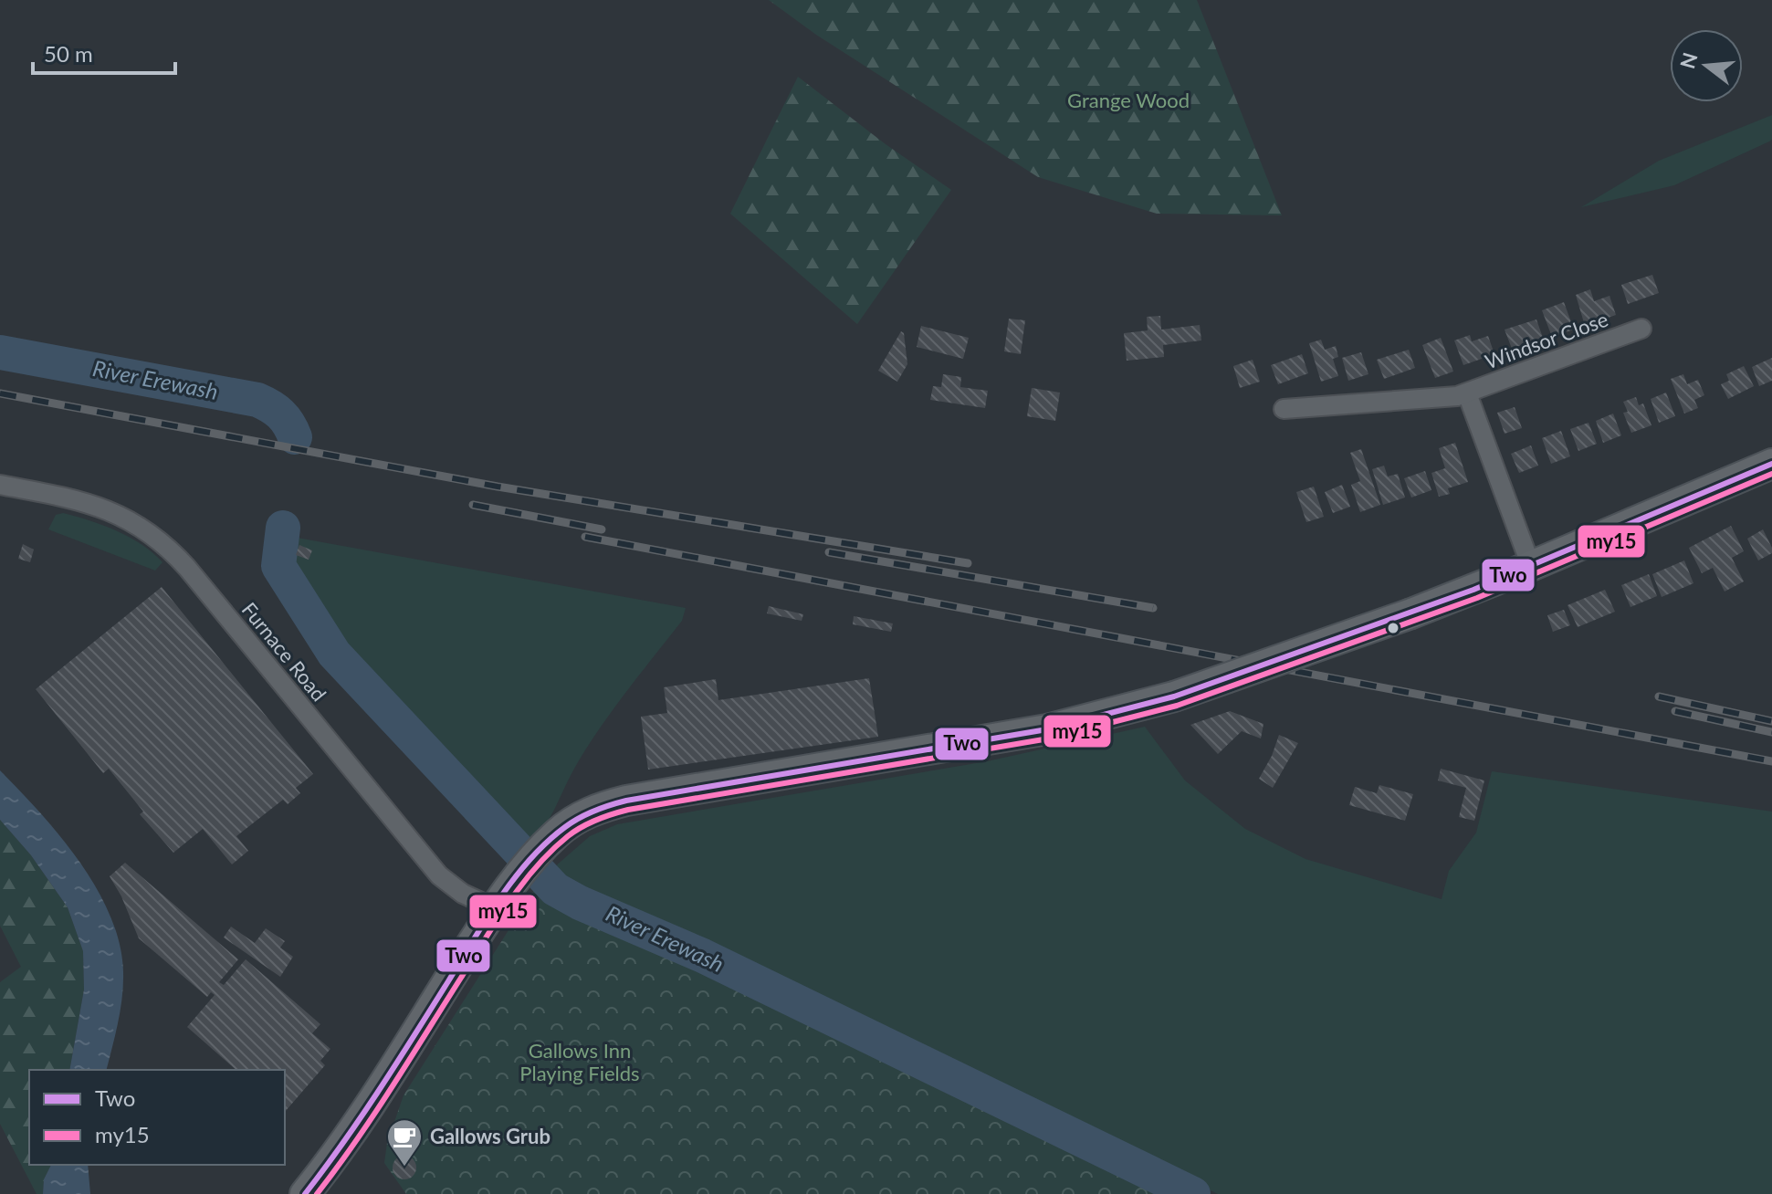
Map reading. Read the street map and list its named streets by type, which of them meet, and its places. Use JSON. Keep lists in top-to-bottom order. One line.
{"streets":{"street":["Windsor Close","Furnace Road"]},"water":["River Erewash"],"parks":["Grange Wood","Gallows Inn Playing Fields"],"places":{"cafe":["Gallows Grub"]},"lines":["transit line Two","transit line my15"],"legend":["Two","my15"],"scale_bar":"50 m","north":"left"}
